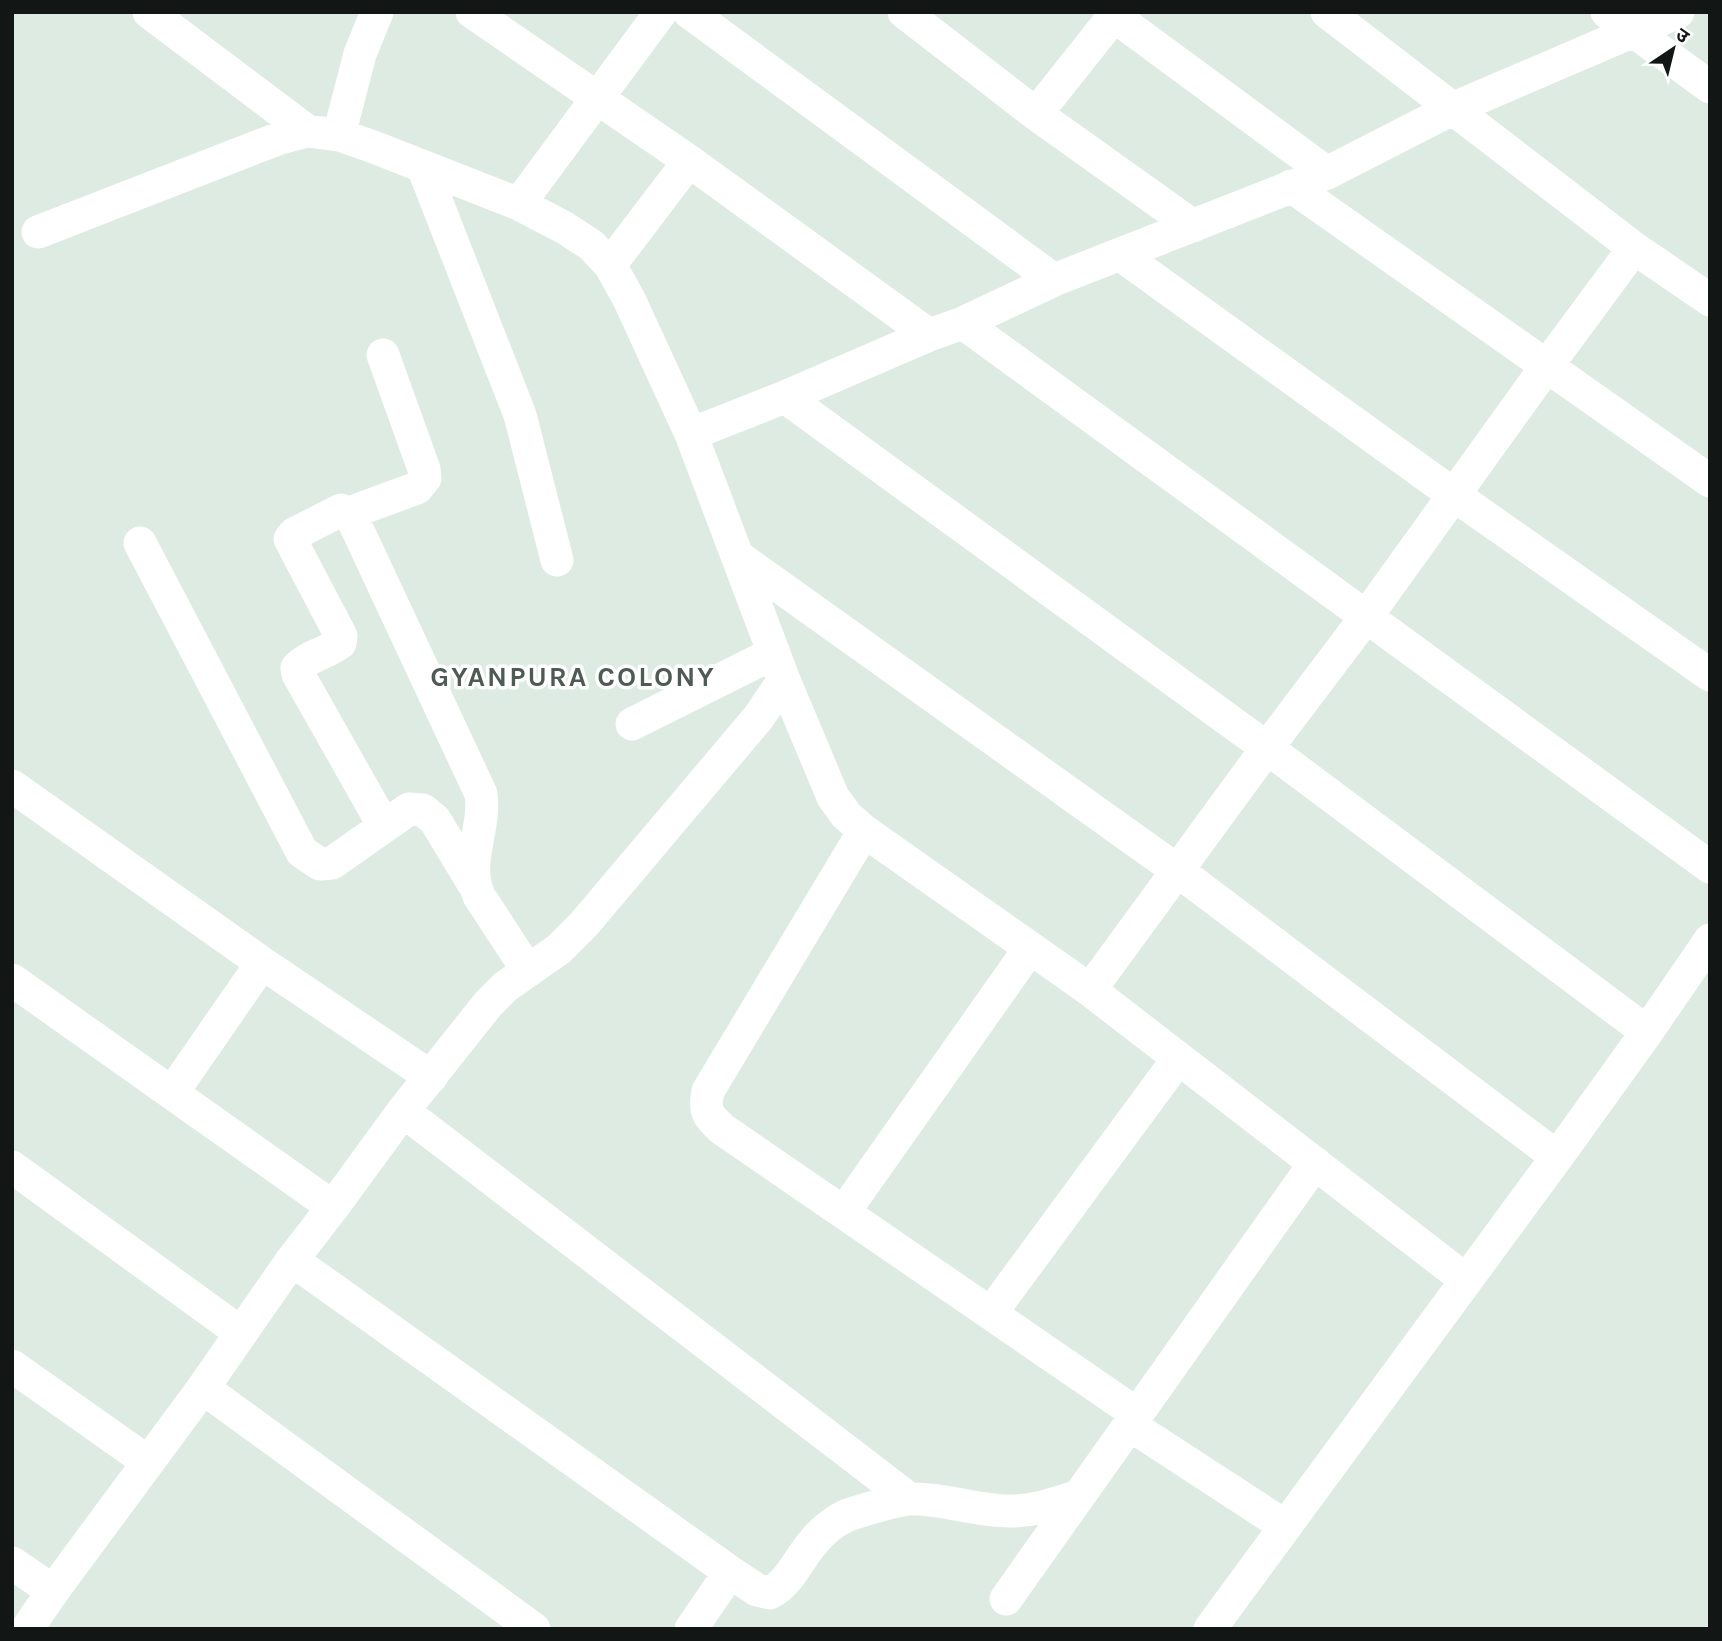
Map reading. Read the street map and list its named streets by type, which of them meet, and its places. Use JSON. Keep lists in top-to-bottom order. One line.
{"districts":["GYANPURA COLONY"],"north":"top right"}
